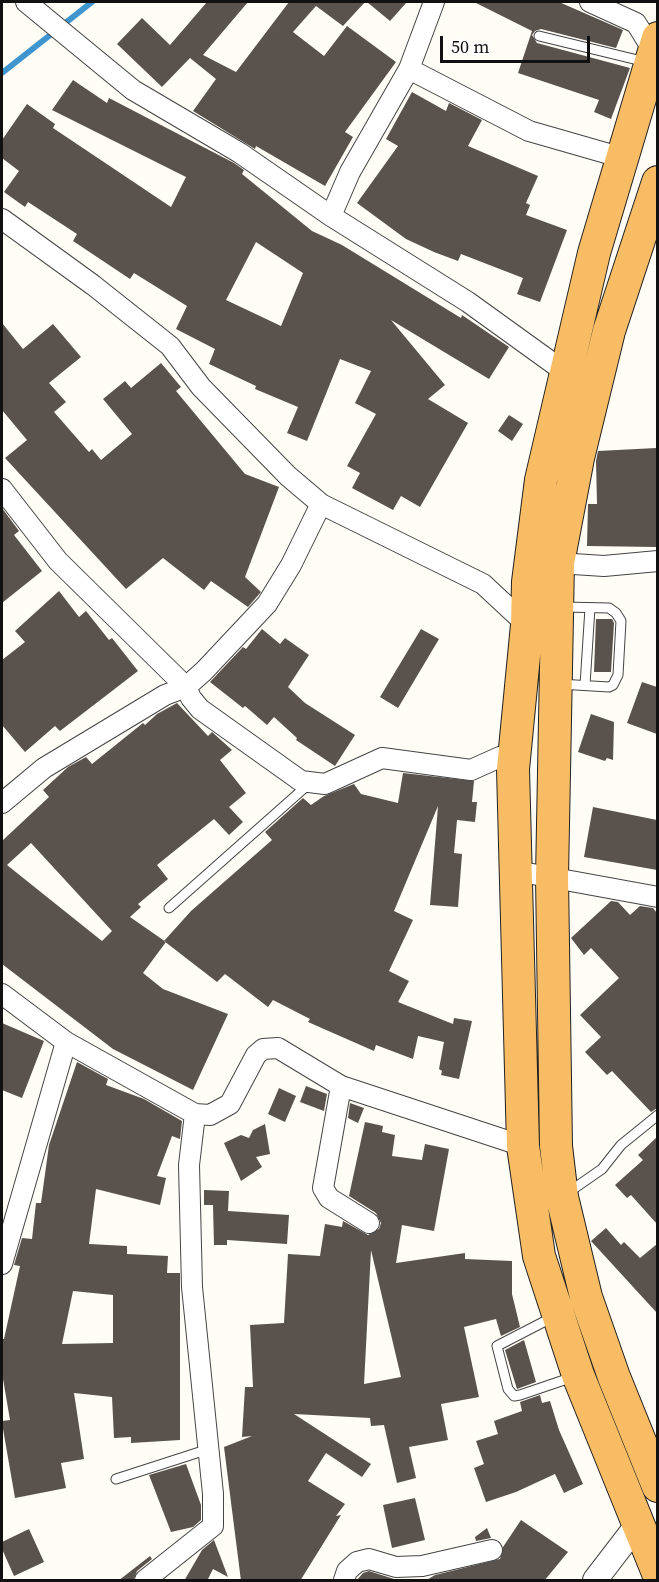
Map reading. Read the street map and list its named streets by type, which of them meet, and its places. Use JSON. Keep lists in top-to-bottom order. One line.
{"scale_bar":"50 m"}
